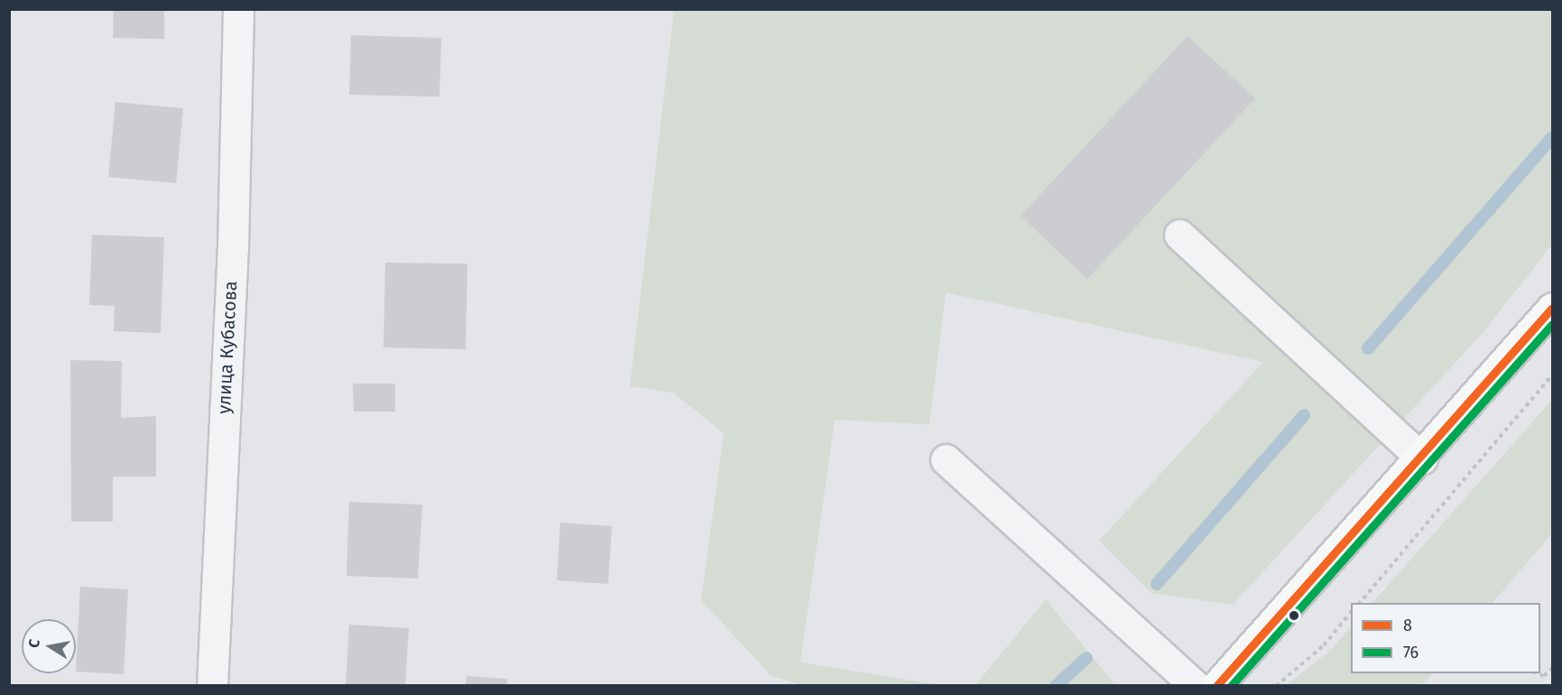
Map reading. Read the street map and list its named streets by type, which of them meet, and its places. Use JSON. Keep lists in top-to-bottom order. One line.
{"streets":{"street":["улица Кубасова"]},"lines":["transit line 8","transit line 76"],"legend":["8","76"],"north":"left"}
